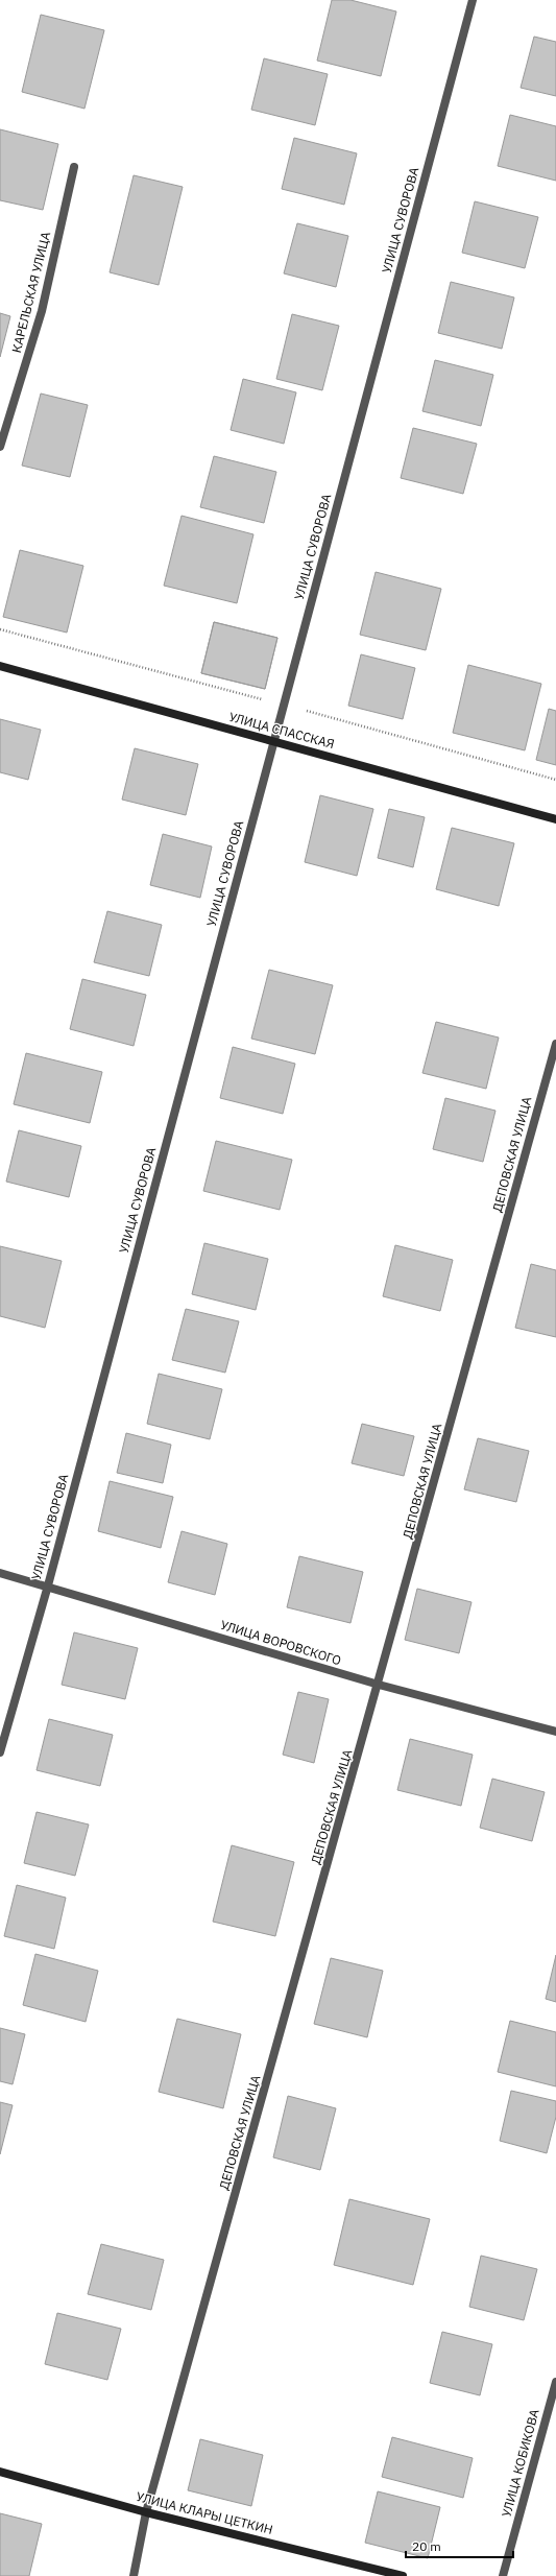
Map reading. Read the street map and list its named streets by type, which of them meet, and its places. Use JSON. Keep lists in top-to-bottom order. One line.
{"streets":{"street":["УЛИЦА СУВОРОВА","КАРЕЛЬСКАЯ УЛИЦА","УЛИЦА СПАССКАЯ","ДЕПОВСКАЯ УЛИЦА","УЛИЦА ВОРОВСКОГО","УЛИЦА КОБИКОВА","УЛИЦА КЛАРЫ ЦЕТКИН"]},"crossings":[["УЛИЦА СУВОРОВА","УЛИЦА СПАССКАЯ"],["УЛИЦА СУВОРОВА","УЛИЦА ВОРОВСКОГО"],["ДЕПОВСКАЯ УЛИЦА","УЛИЦА ВОРОВСКОГО"],["ДЕПОВСКАЯ УЛИЦА","УЛИЦА КЛАРЫ ЦЕТКИН"]],"scale_bar":"20 m"}
